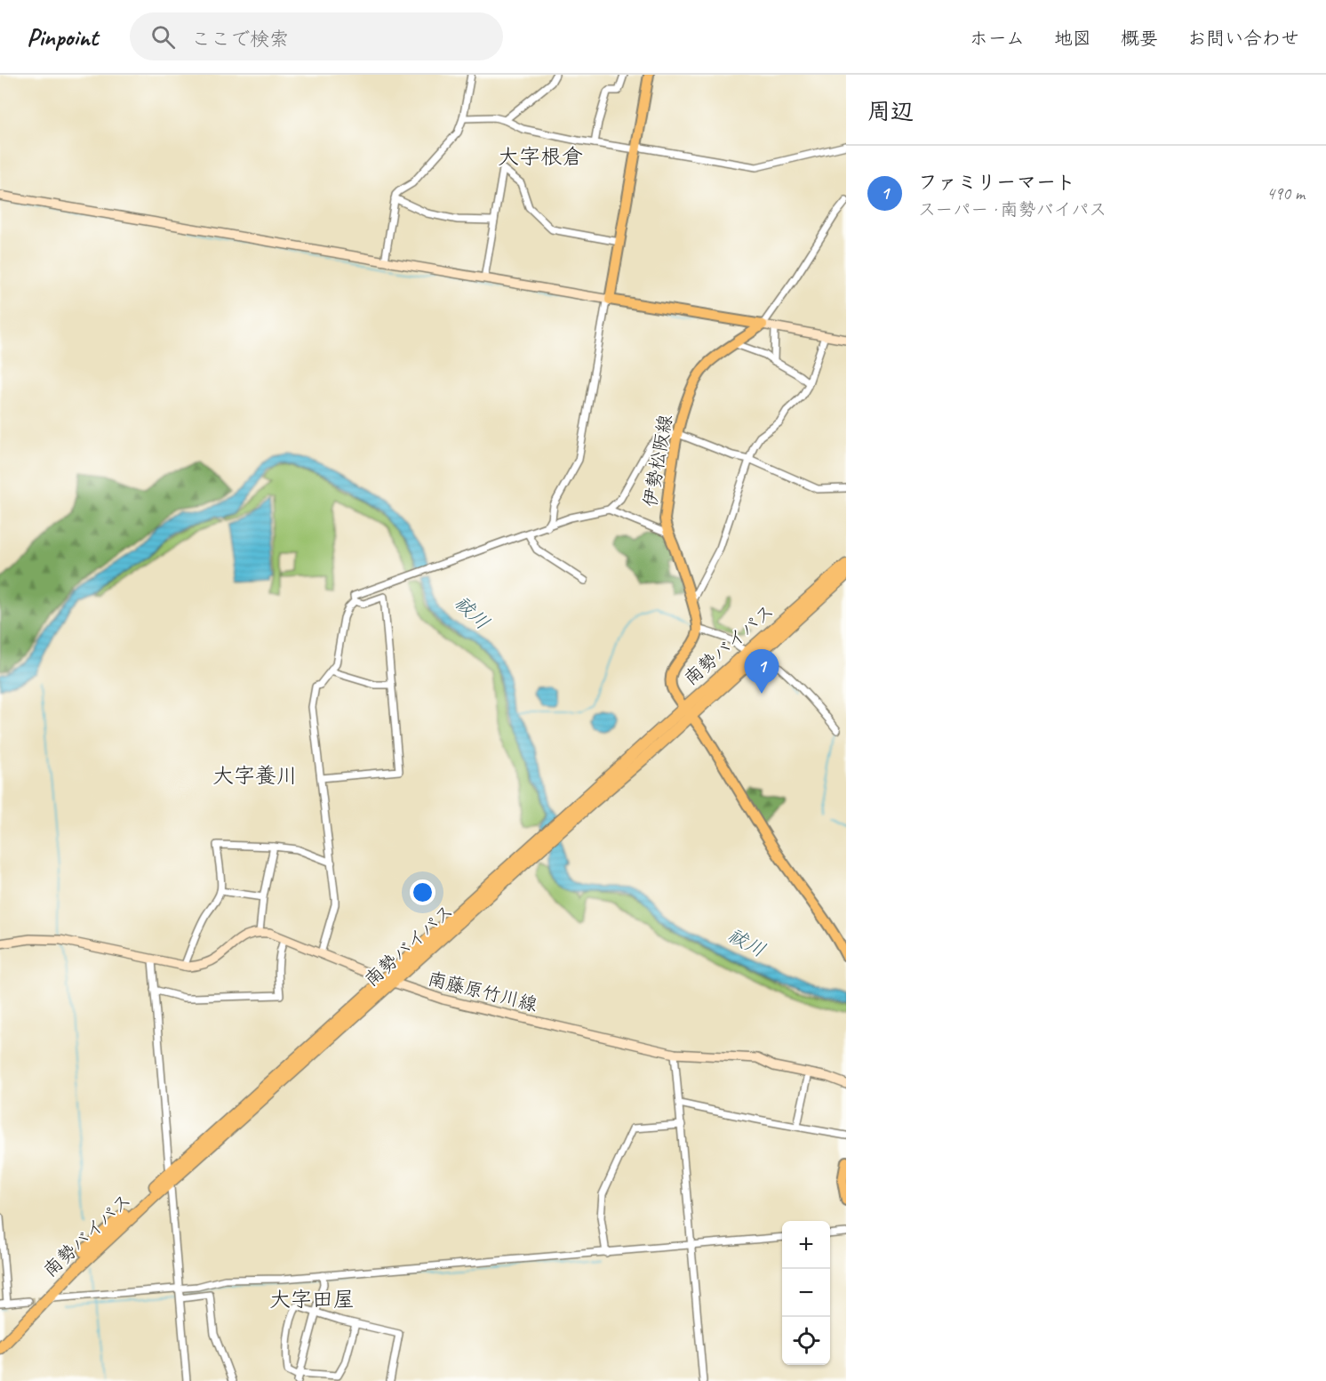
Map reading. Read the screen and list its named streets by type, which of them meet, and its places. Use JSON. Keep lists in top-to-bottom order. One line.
{"streets":{"highway":["南勢バイパス"],"main road":["伊勢松阪線","南藤原竹川線"]},"crossings":[["南勢バイパス","南藤原竹川線"]],"districts":["大字根倉","大字養川","大字田屋"],"water":["祓川"],"page":{"header":"Pinpoint","search":"ここで検索","nav":["ホーム","地図","概要","お問い合わせ"],"heading":"周辺","list":[{"mark":"1","name":"ファミリーマート","note":"スーパー · 南勢バイパス","value":"490 m"}],"pins":"1","map_buttons":["+","−"]}}
